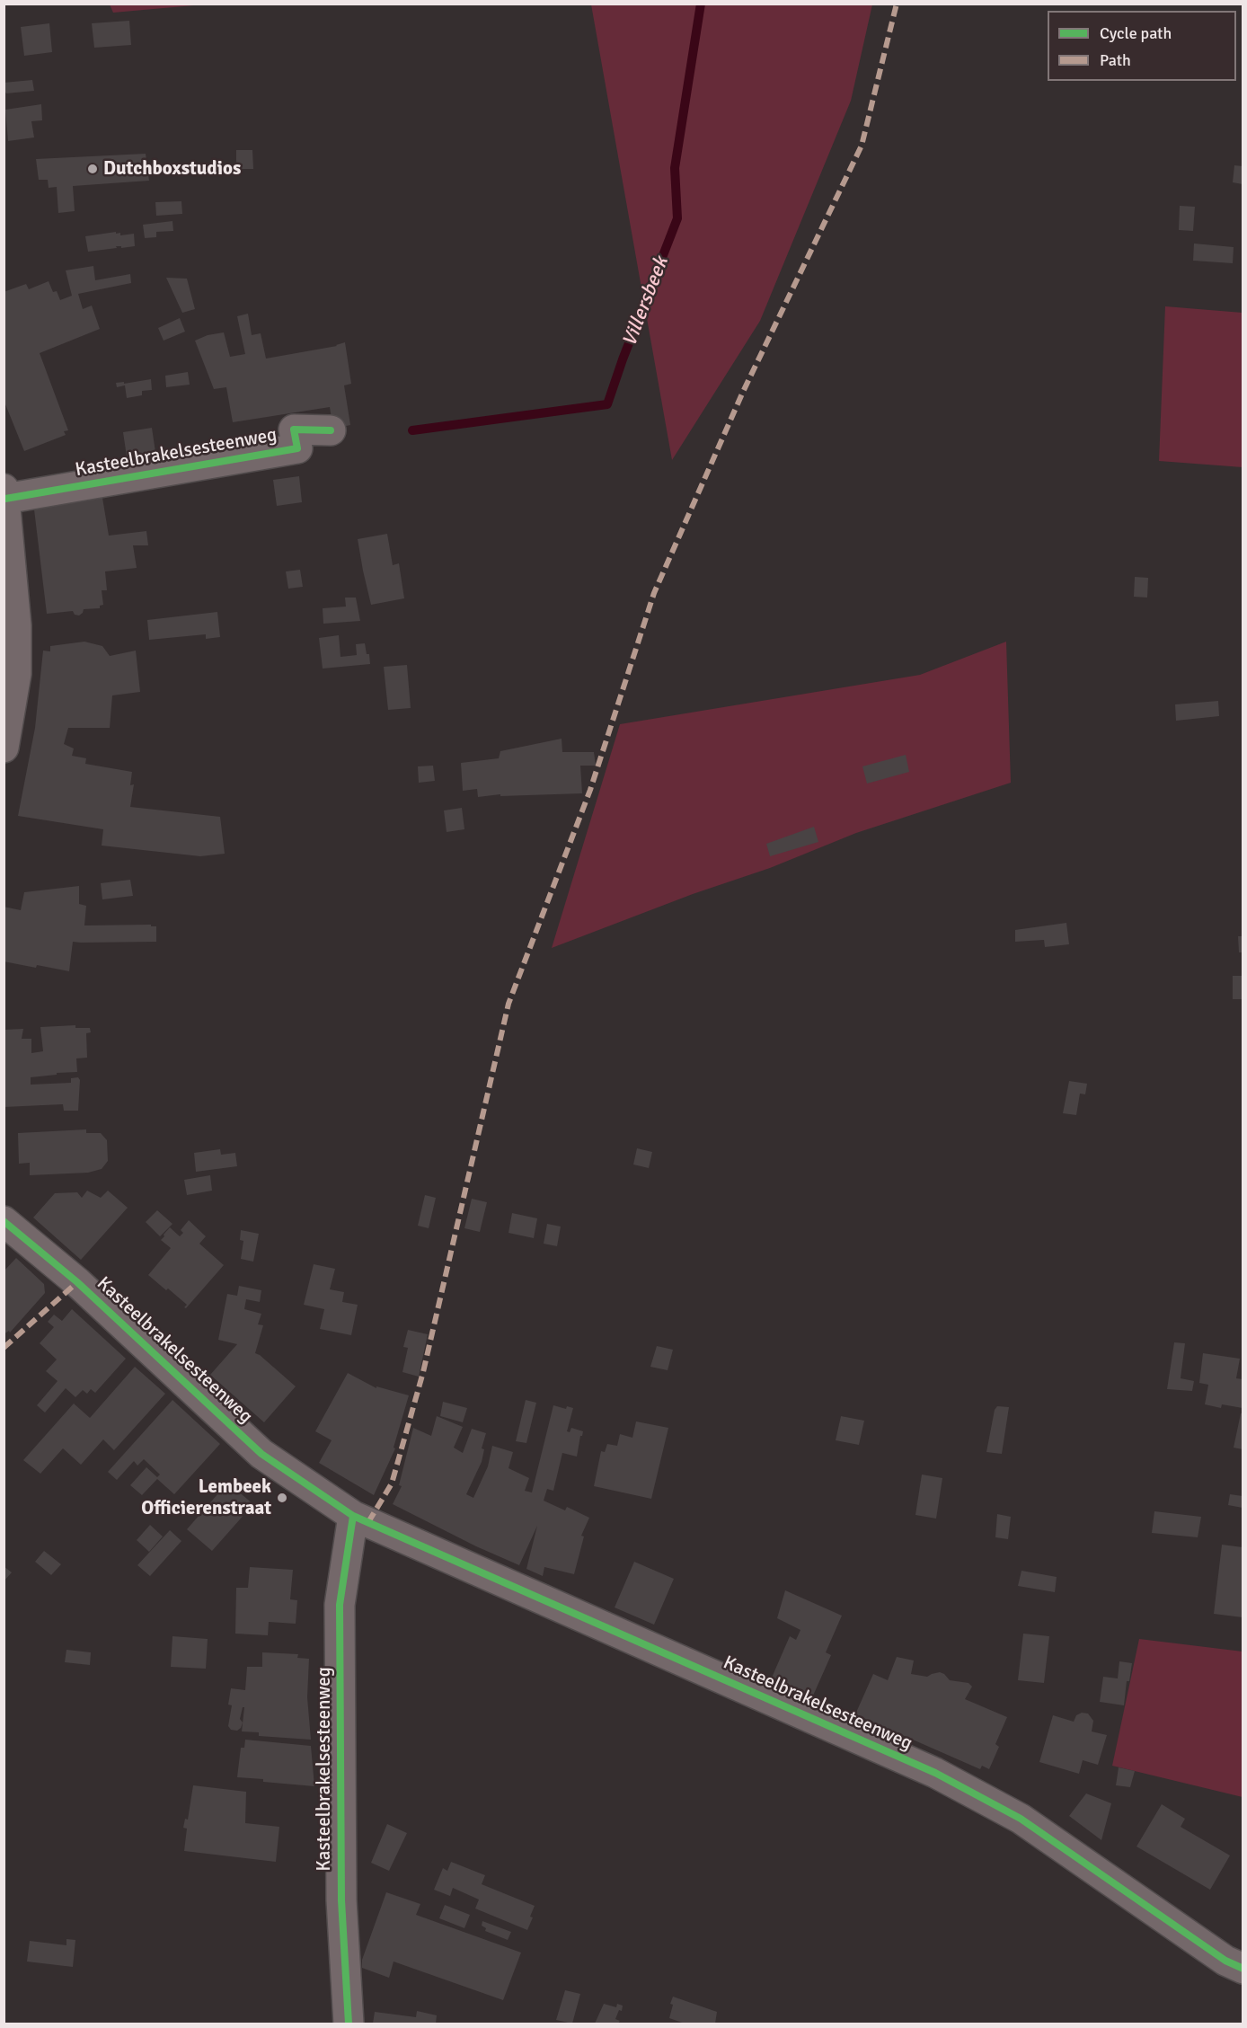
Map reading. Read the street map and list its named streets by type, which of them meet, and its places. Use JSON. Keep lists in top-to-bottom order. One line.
{"streets":{"street":["Kasteelbrakelsesteenweg"]},"water":["Villersbeek"],"places":["Dutchboxstudios","Lembeek Officierenstraat"],"legend":["Cycle path","Path"]}
